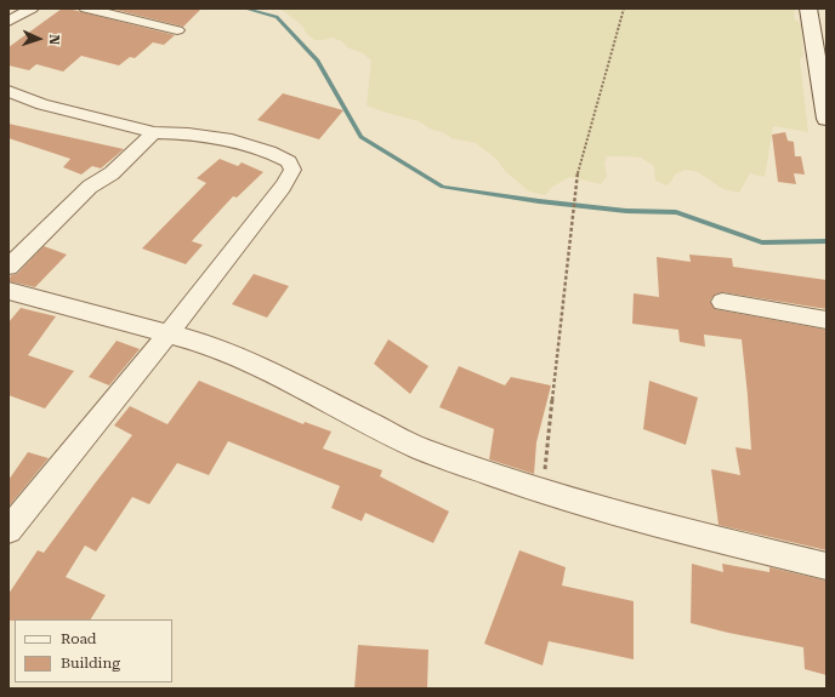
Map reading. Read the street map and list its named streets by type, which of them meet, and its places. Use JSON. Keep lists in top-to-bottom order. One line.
{"legend":["Road","Building"],"north":"right"}
